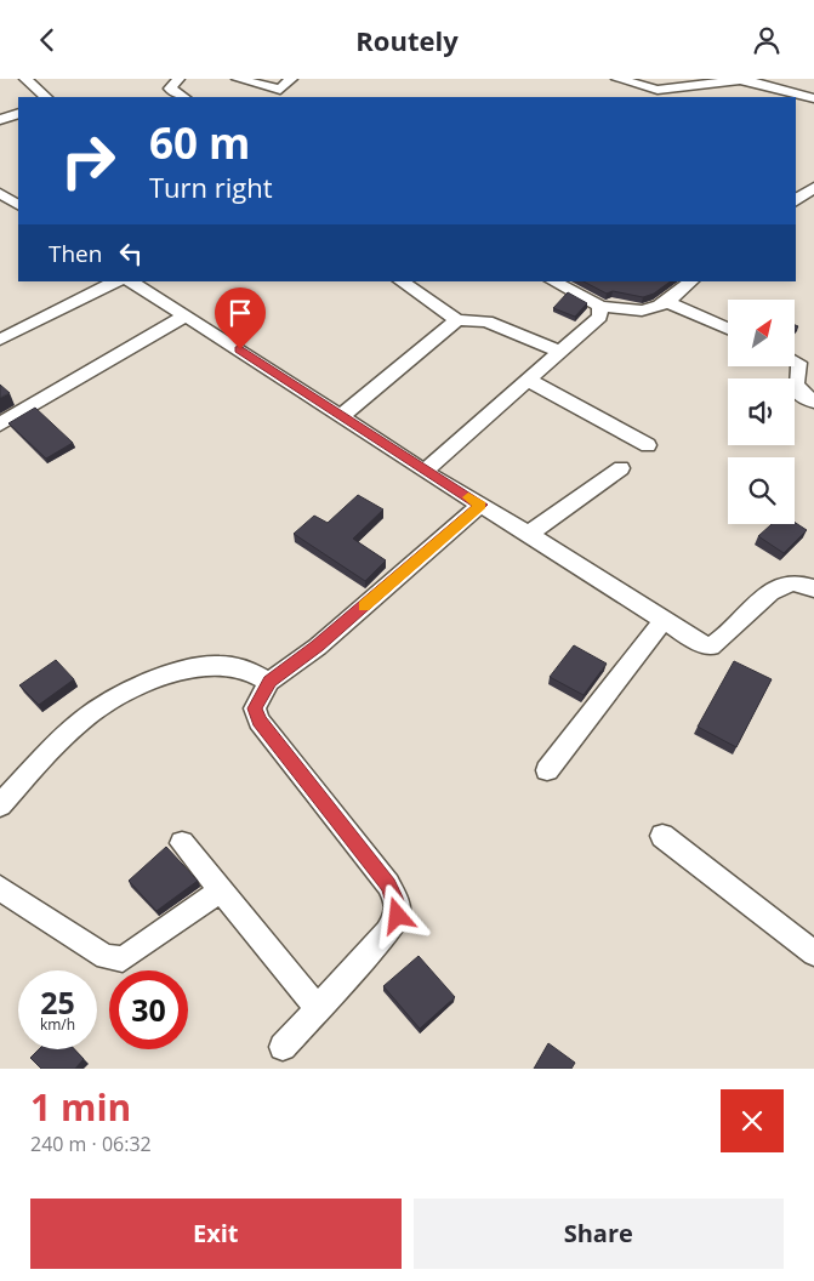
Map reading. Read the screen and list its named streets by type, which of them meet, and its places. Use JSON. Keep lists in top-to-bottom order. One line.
{"north":"top right","page":{"header":"Routely","turn":["60 m","Turn right"],"then":"Then","speed":"25 km/h","limit":"30","heading":["1 min","240 m · 06:32"],"buttons":["Exit","Share"]}}
